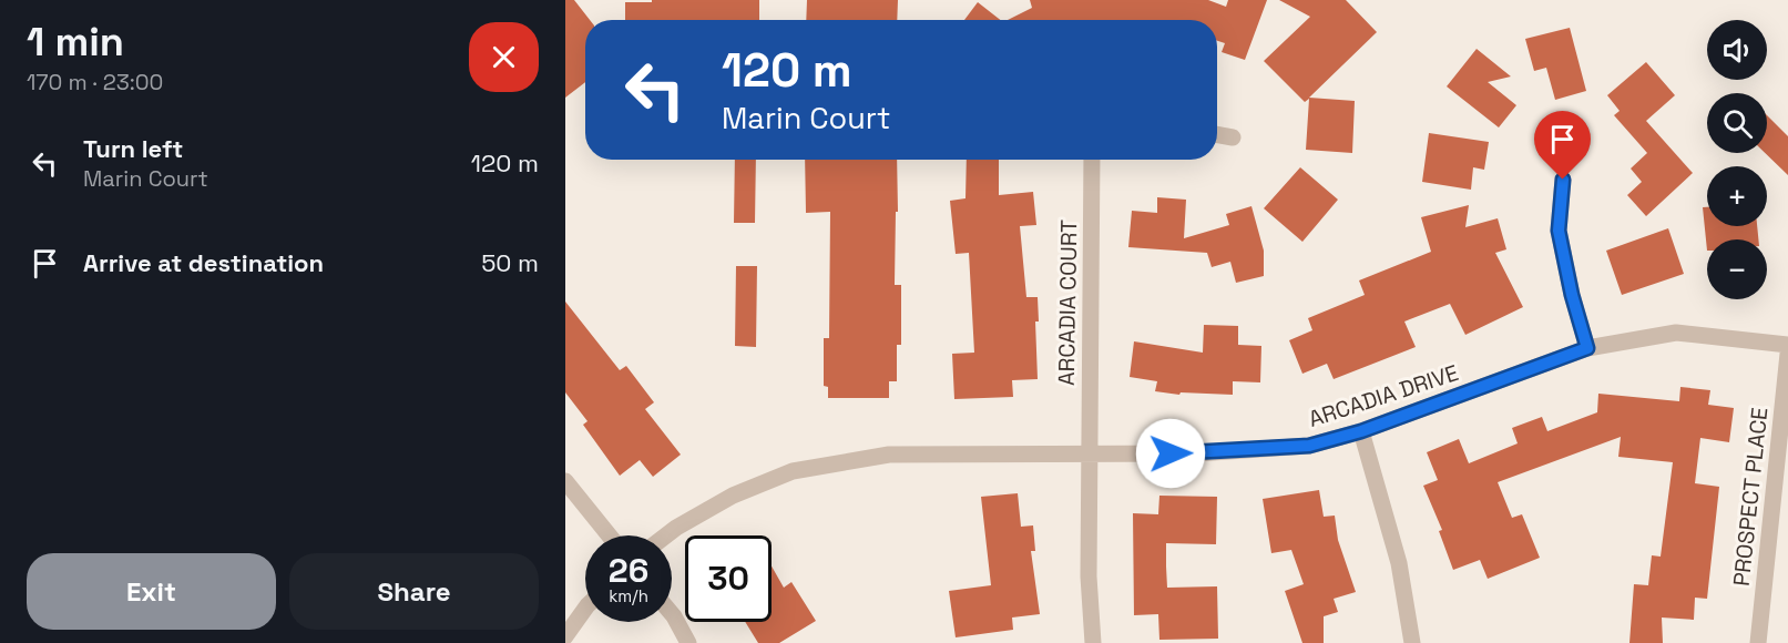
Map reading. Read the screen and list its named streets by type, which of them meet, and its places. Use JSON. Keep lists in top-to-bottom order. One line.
{"streets":{"street":["ARCADIA COURT","ARCADIA DRIVE","PROSPECT PLACE"]},"crossings":[["ARCADIA COURT","ARCADIA DRIVE"]],"page":{"heading":["1 min","170 m · 23:00"],"map_buttons":["+","−"],"turn":["120 m","Marin Court"],"list":[{"name":"Turn left","note":"Marin Court","value":"120 m"},{"name":"Arrive at destination","value":"50 m"}],"speed":"26 km/h","limit":"30","buttons":["Exit","Share"]}}
